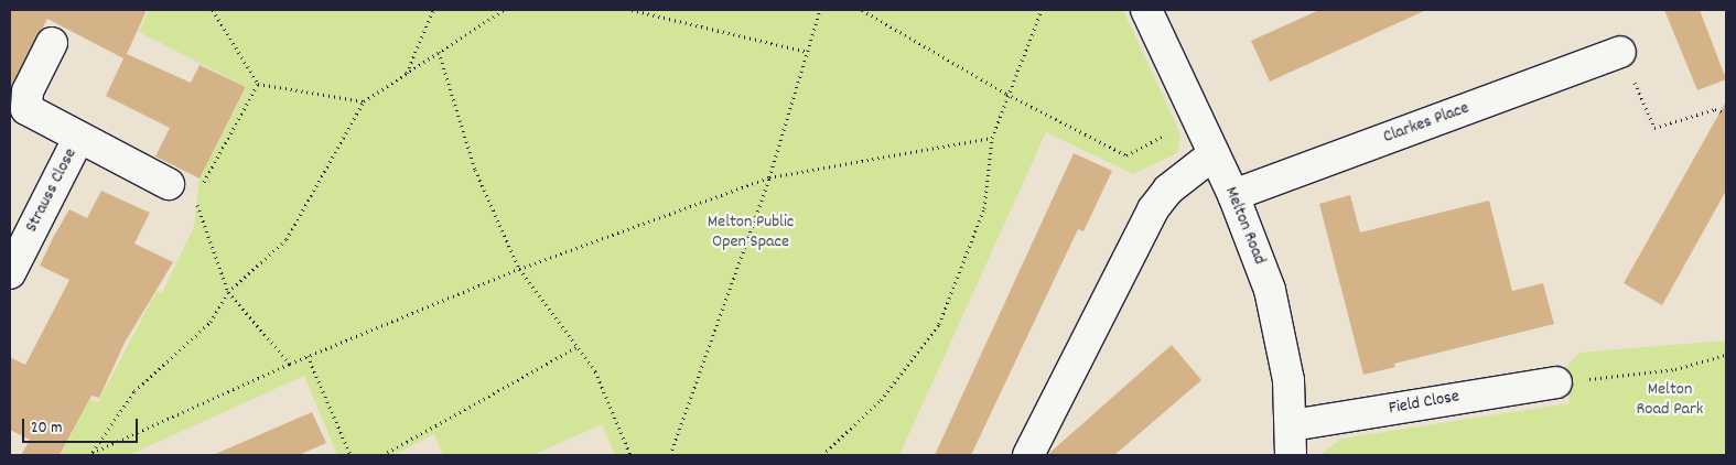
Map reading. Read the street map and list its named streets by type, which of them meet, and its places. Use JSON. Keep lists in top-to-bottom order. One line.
{"streets":{"street":["Clarkes Place","Strauss Close","Melton Road","Field Close"]},"crossings":[["Clarkes Place","Melton Road"],["Melton Road","Field Close"]],"parks":["Melton Public Open Space","Melton Road Park"],"scale_bar":"20 m"}
